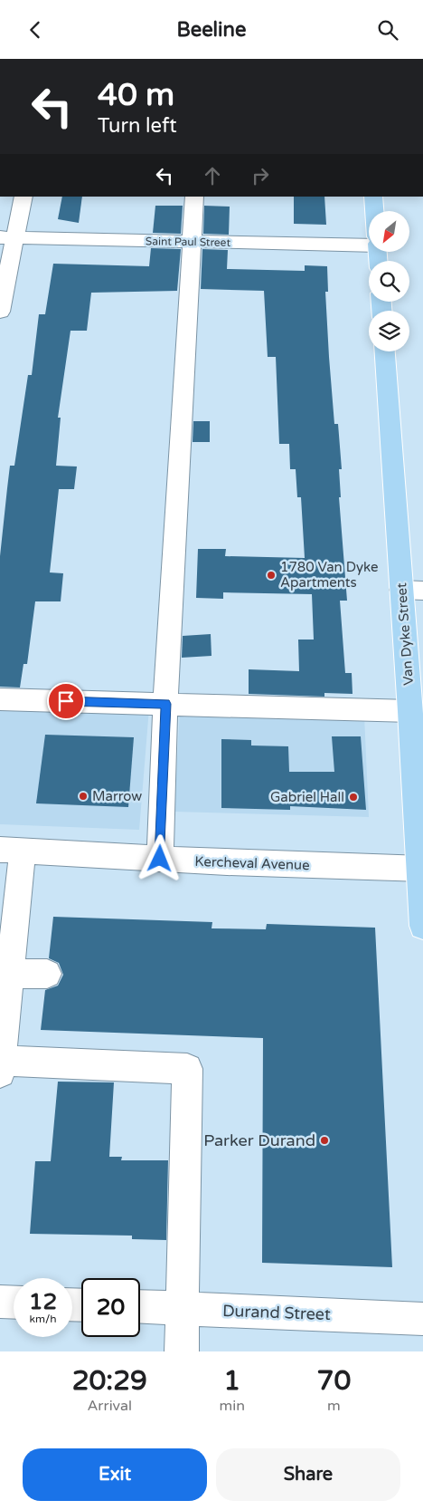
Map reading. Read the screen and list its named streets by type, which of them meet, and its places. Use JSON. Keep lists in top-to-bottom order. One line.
{"streets":{"main road":["Van Dyke Street"],"street":["Saint Paul Street","Kercheval Avenue","Durand Street"]},"crossings":[["Van Dyke Street","Kercheval Avenue"]],"places":["1780 Van Dyke Apartments","Marrow","Gabriel Hall","Parker Durand"],"north":"bottom left","page":{"header":"Beeline","turn":["40 m","Turn left"],"speed":"12 km/h","limit":"20","eta":["20:29","Arrival","1","min","70","m"],"buttons":["Exit","Share"]}}
